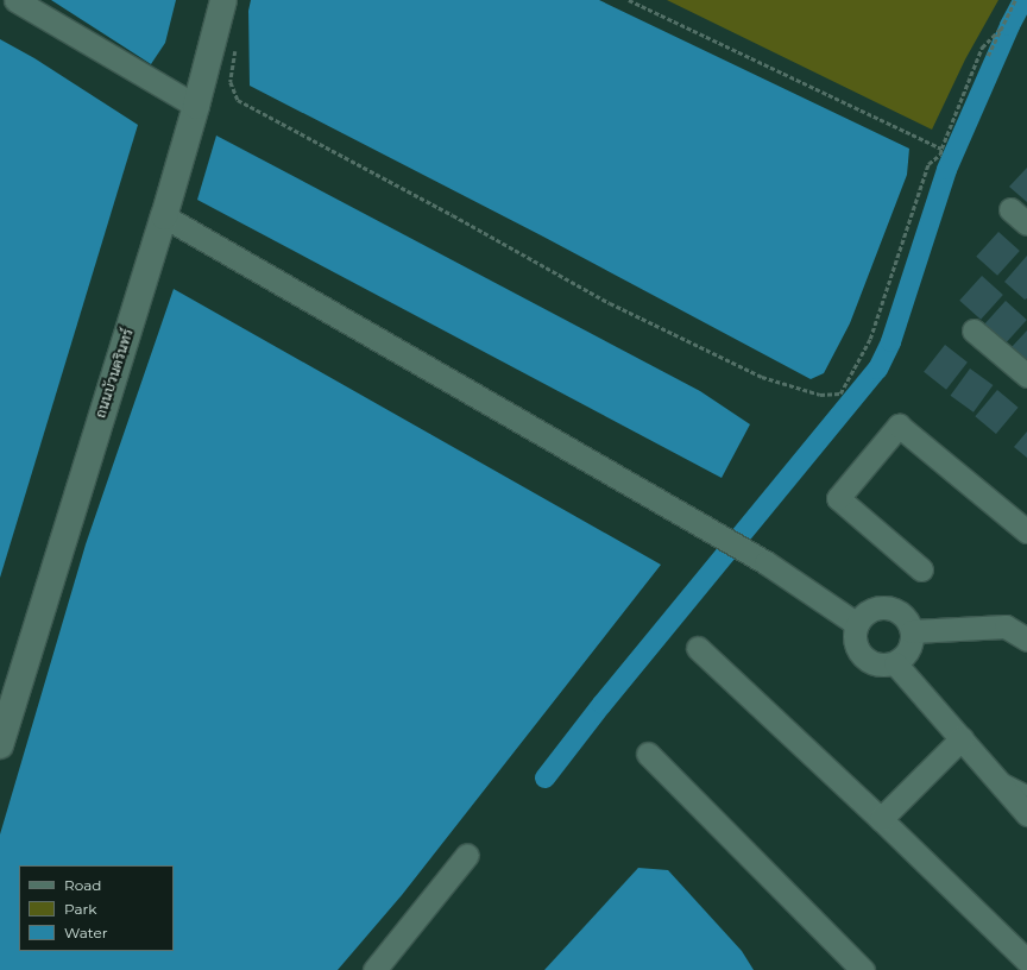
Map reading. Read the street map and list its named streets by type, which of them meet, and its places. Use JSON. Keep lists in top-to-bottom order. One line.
{"streets":{"street":["ถนนบัวนครินทร์"]},"legend":["Road","Park","Water"]}
